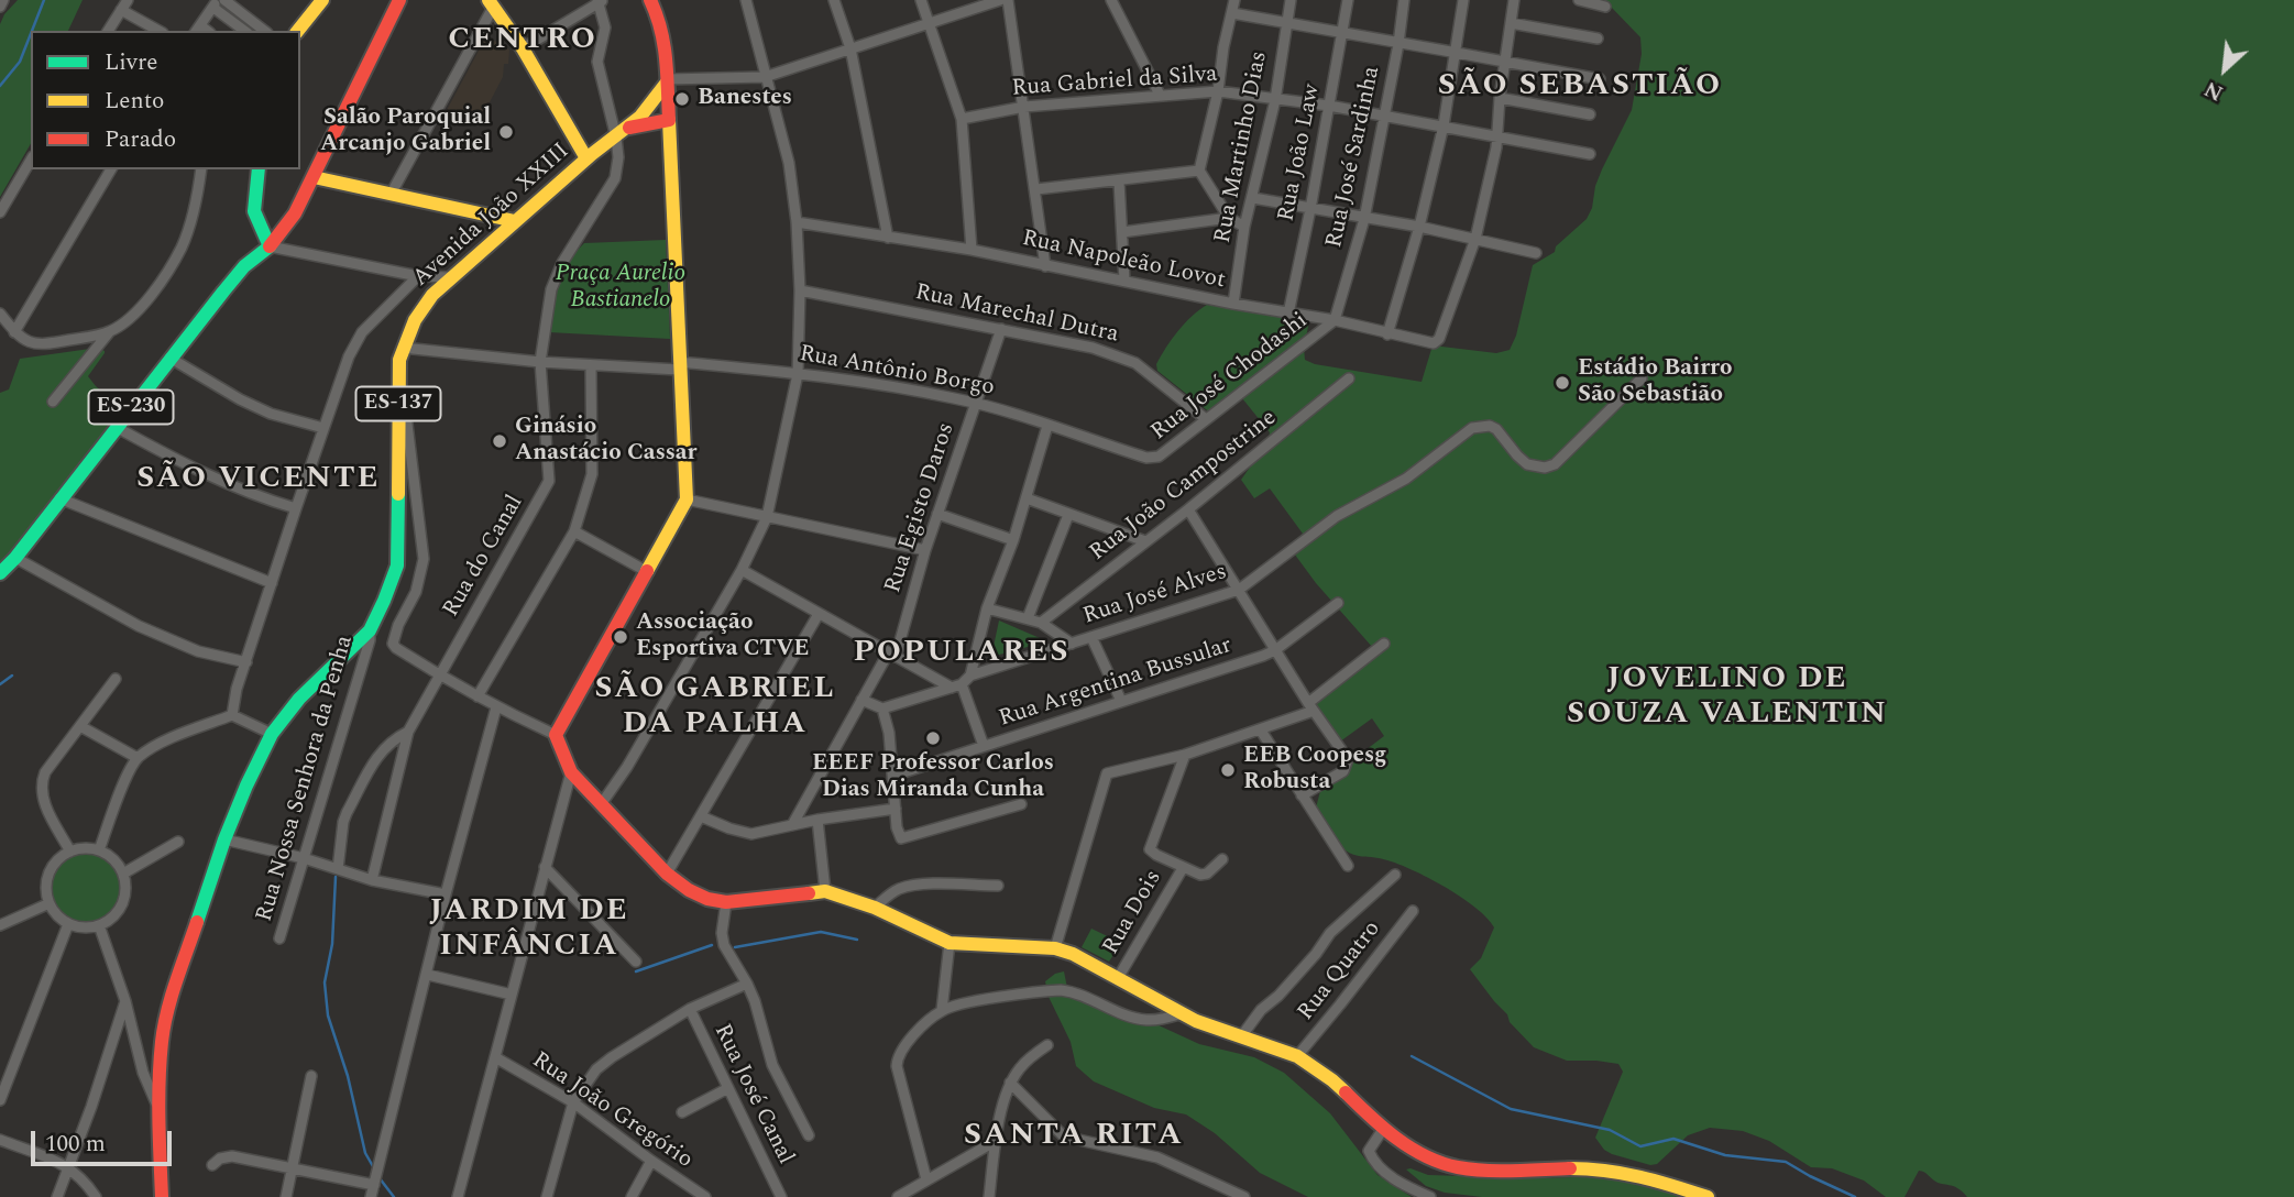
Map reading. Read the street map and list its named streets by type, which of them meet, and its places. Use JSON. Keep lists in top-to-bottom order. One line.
{"streets":{"street":["Rua Gabriel da Silva","Rua Martinho Dias","Rua João Law","Rua José Sardinha","Avenida João XXIII","Rua Napoleão Lovot","Rua Marechal Dutra","Rua Antônio Borgo","Rua José Chodashi","ES-137","ES-230","Rua João Campostrine","Rua Egisto Daros","Rua do Canal","Rua José Alves","Rua Argentina Bussular","Rua Nossa Senhora da Penha","Rua Dois","Rua Quatro","Rua José Canal","Rua João Gregório"]},"crossings":[["Rua Gabriel da Silva","Rua Martinho Dias"],["Rua Gabriel da Silva","Rua João Law"],["Rua Gabriel da Silva","Rua José Sardinha"],["Rua Martinho Dias","Rua Napoleão Lovot"],["Rua João Law","Rua Napoleão Lovot"],["Rua José Sardinha","Rua Napoleão Lovot"],["Rua José Sardinha","Rua José Chodashi"],["Avenida João XXIII","Rua Antônio Borgo"],["Avenida João XXIII","ES-137"],["Avenida João XXIII","Rua do Canal"],["Avenida João XXIII","Rua Nossa Senhora da Penha"],["Rua Napoleão Lovot","Rua José Chodashi"],["Rua Marechal Dutra","Rua José Chodashi"],["Rua Marechal Dutra","Rua Egisto Daros"],["Rua Antônio Borgo","Rua José Chodashi"],["Rua Antônio Borgo","Rua Egisto Daros"],["Rua Antônio Borgo","Rua do Canal"],["ES-137","Rua do Canal"]],"districts":["CENTRO","SÃO SEBASTIÃO","SÃO VICENTE","POPULARES","JOVELINO DE SOUZA VALENTIN","SÃO GABRIEL DA PALHA","JARDIM DE INFÂNCIA","SANTA RITA"],"parks":["Praça Aurelio Bastianelo"],"places":["Banestes","Salão Paroquial Arcanjo Gabriel","Estádio Bairro São Sebastião","Ginásio Anastácio Cassar","Associação Esportiva CTVE","EEEF Professor Carlos Dias Miranda Cunha","EEB Coopesg Robusta"],"legend":["Livre","Lento","Parado"],"scale_bar":"100 m","north":"bottom left"}
